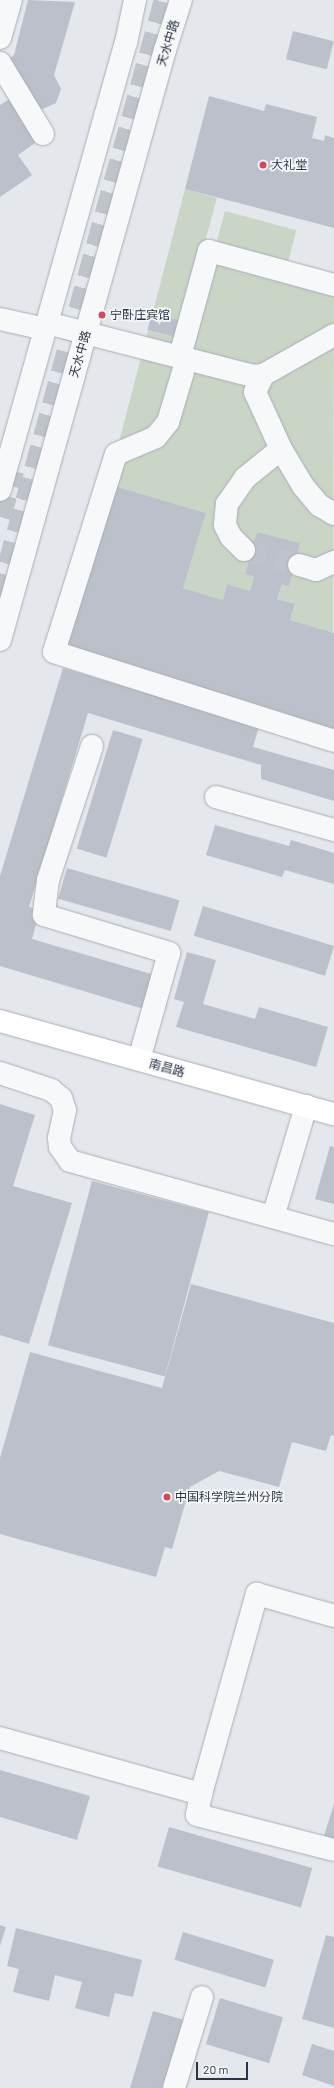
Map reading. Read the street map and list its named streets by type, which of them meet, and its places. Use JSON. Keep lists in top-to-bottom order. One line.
{"streets":{"main road":["南昌路"],"street":["天水中路"]},"places":["大礼堂","宁卧庄宾馆","中国科学院兰州分院"],"scale_bar":"20 m"}
